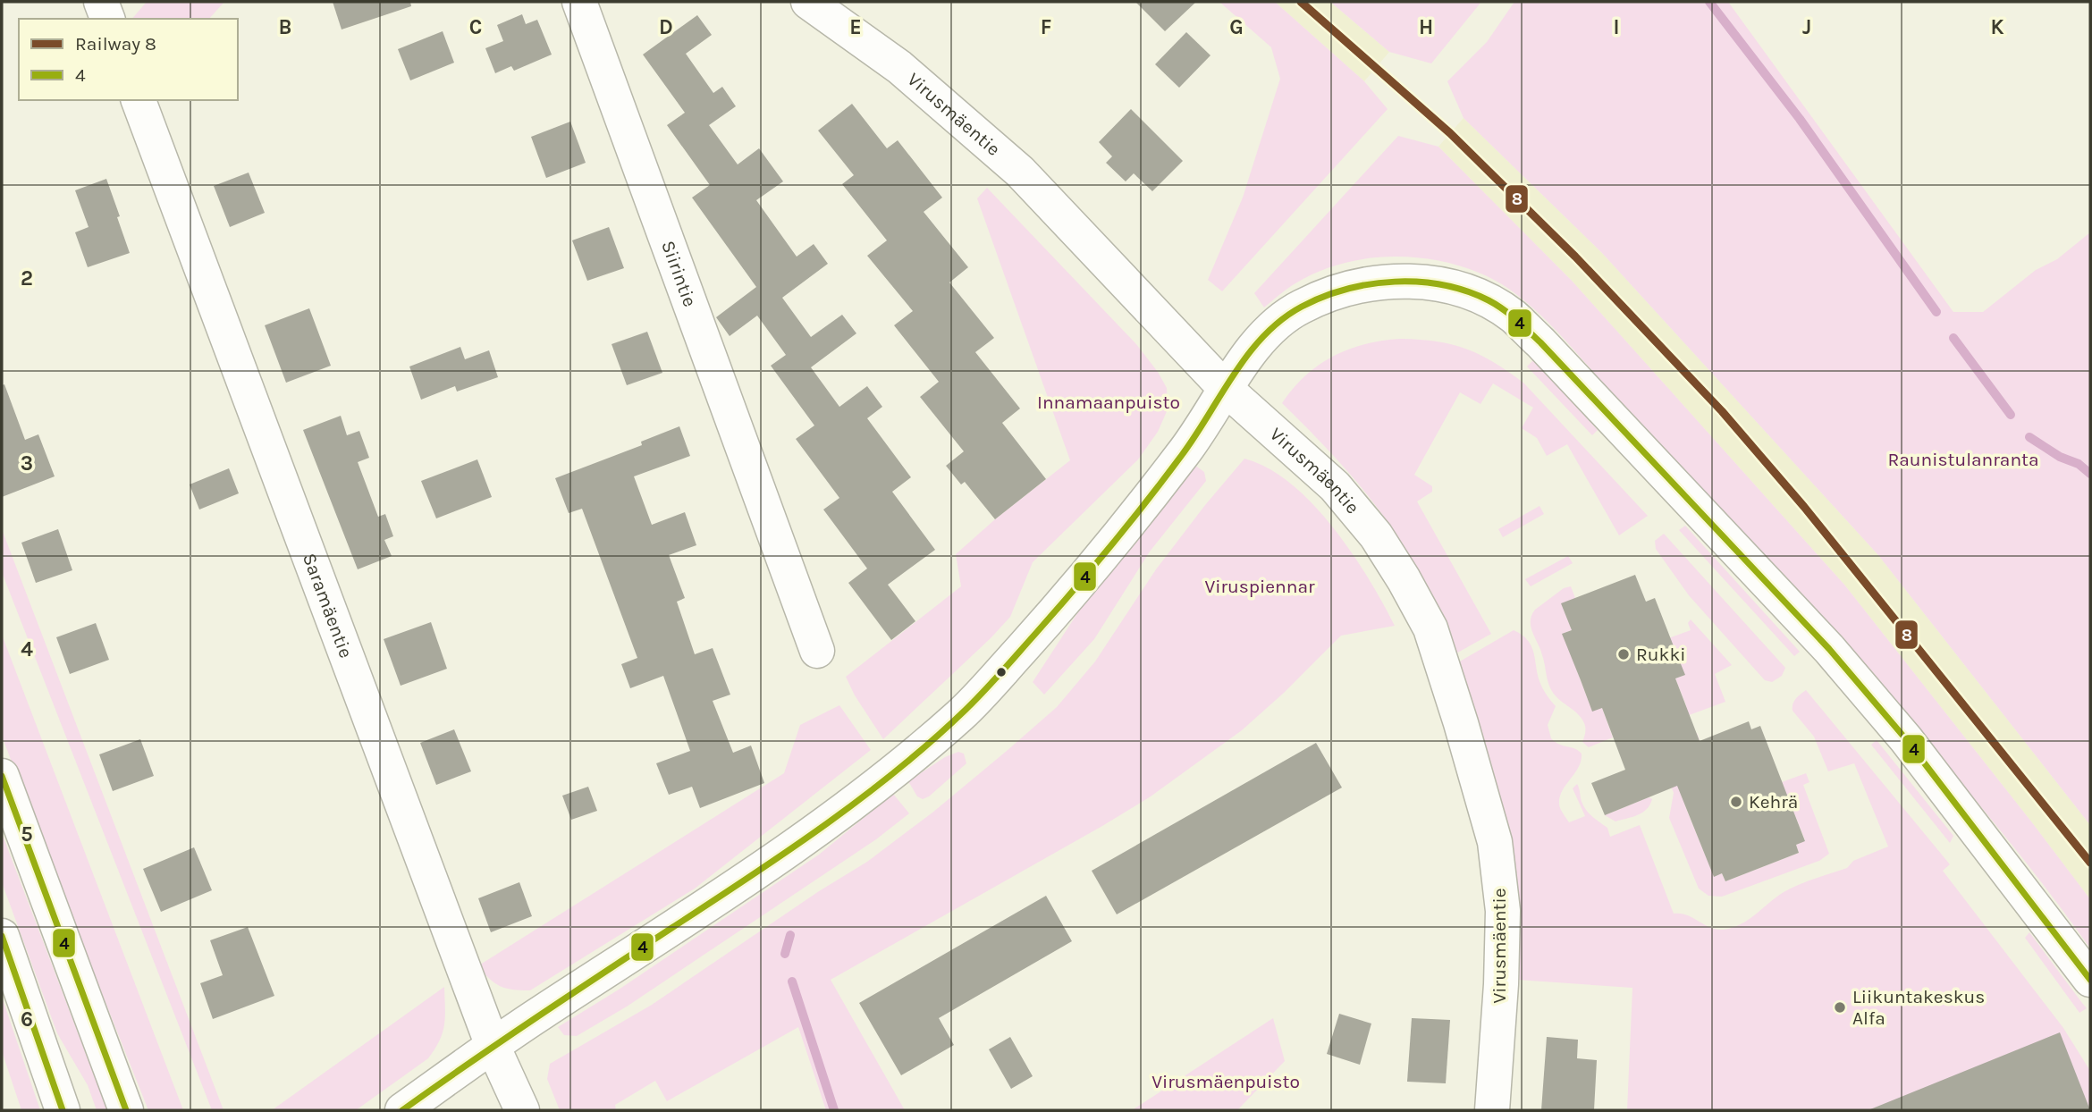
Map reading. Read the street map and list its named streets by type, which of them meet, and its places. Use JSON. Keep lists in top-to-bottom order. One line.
{"streets":{"street":["Virusmäentie","Siirintie","Saramäentie"]},"parks":["Innamaanpuisto","Raunistulanranta","Viruspiennar","Virusmäenpuisto"],"places":["Rukki","Kehrä","Liikuntakeskus Alfa"],"lines":["rail line 8","transit line 4"],"legend":["Railway 8","4"],"grid":{"columns":["B","C","D","E","F","G","H","I","J","K"],"rows":["2","3","4","5","6"]}}
